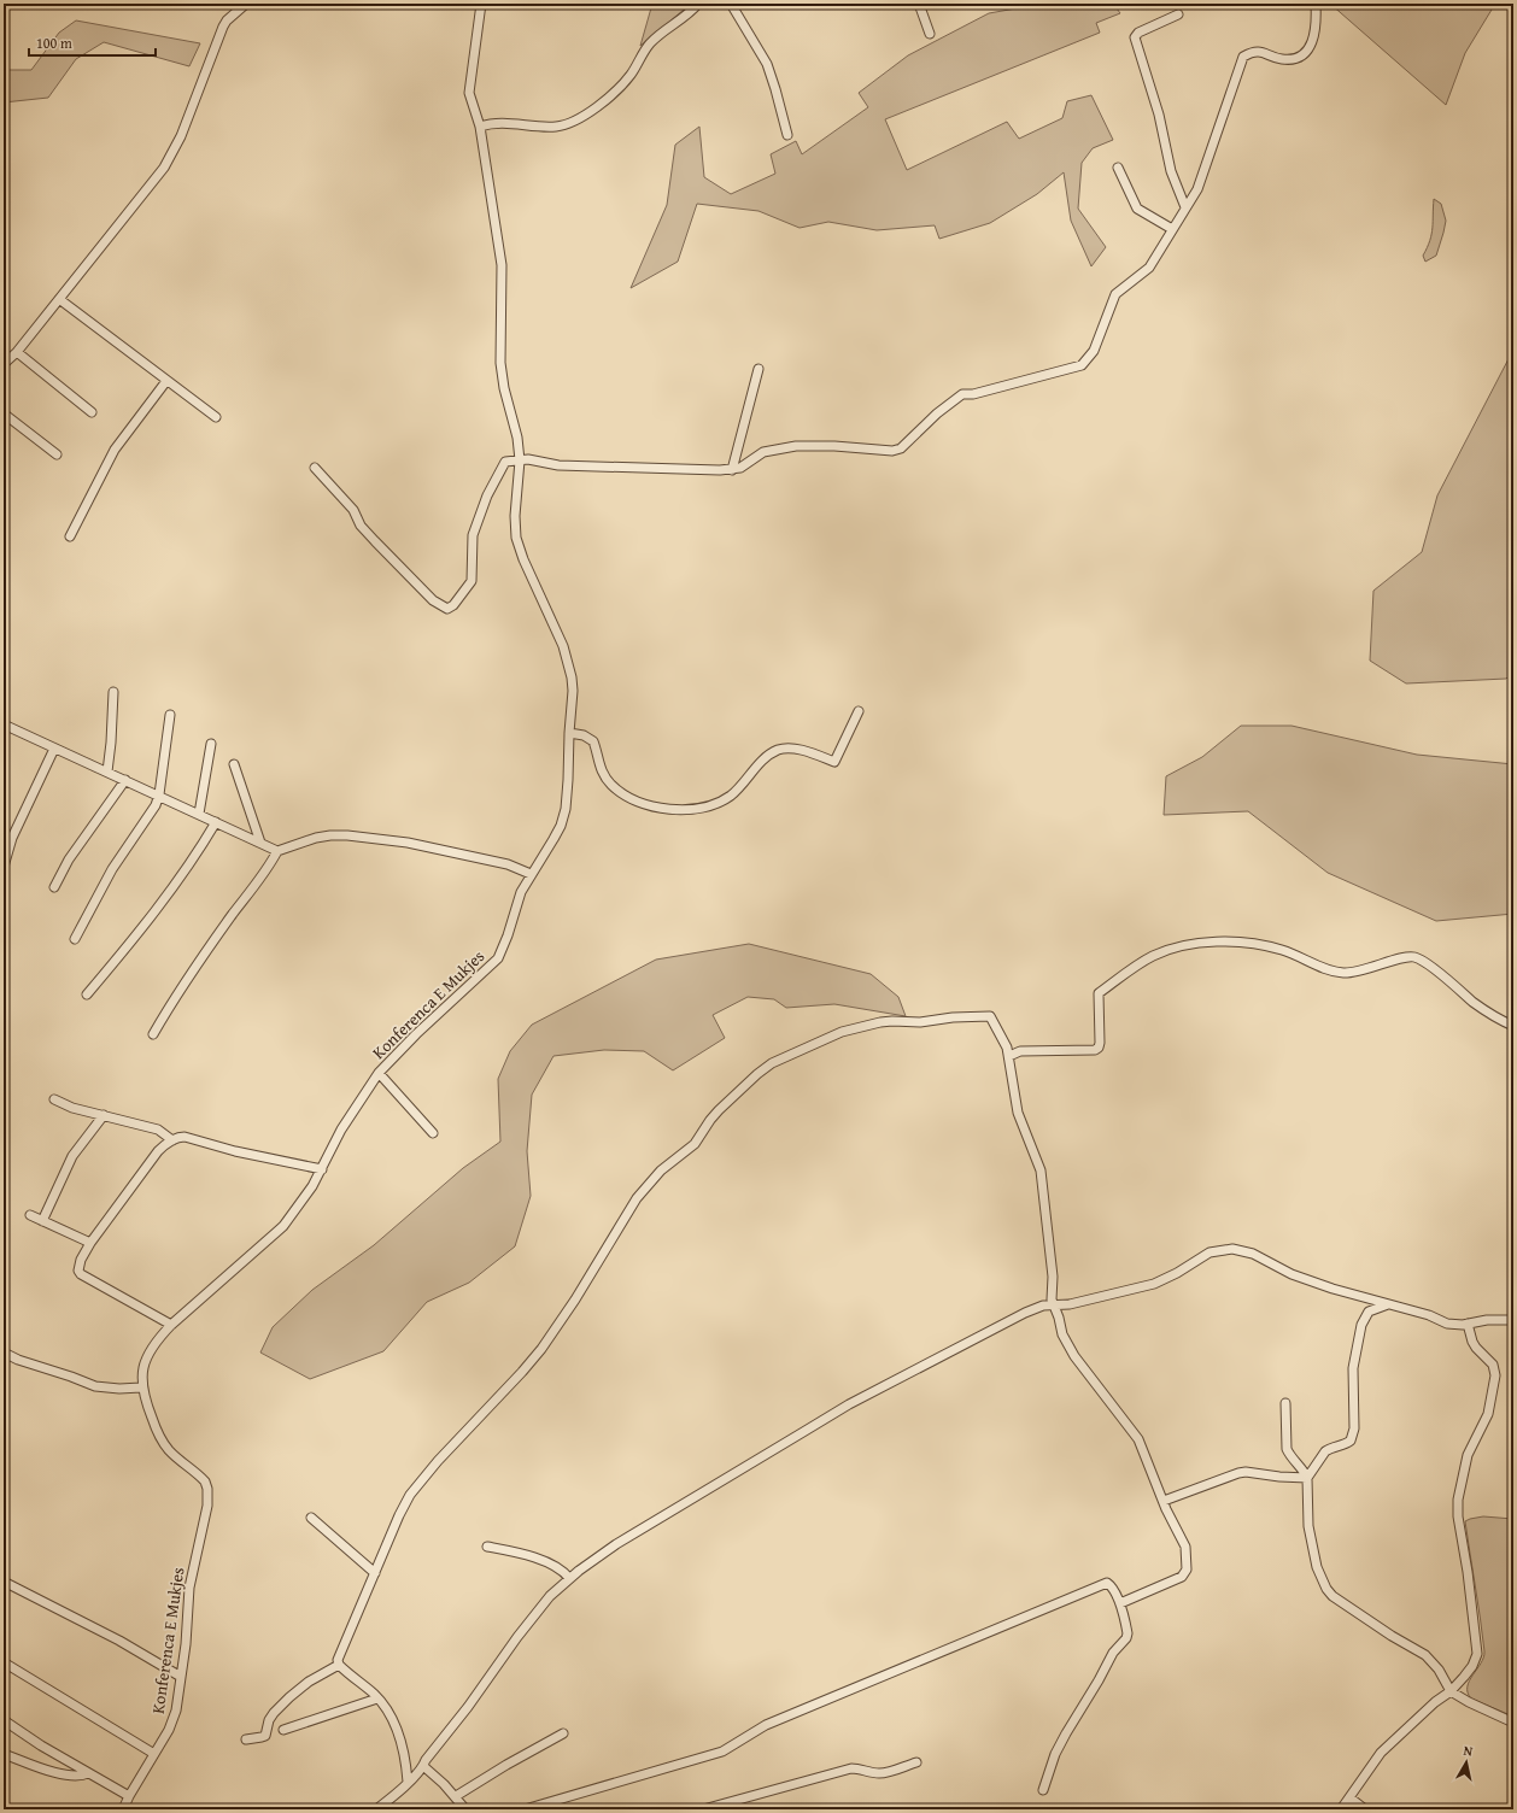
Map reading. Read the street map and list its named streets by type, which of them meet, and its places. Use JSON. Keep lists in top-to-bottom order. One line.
{"streets":{"street":["Konferenca E Mukjes"]},"scale_bar":"100 m","north":"top"}
